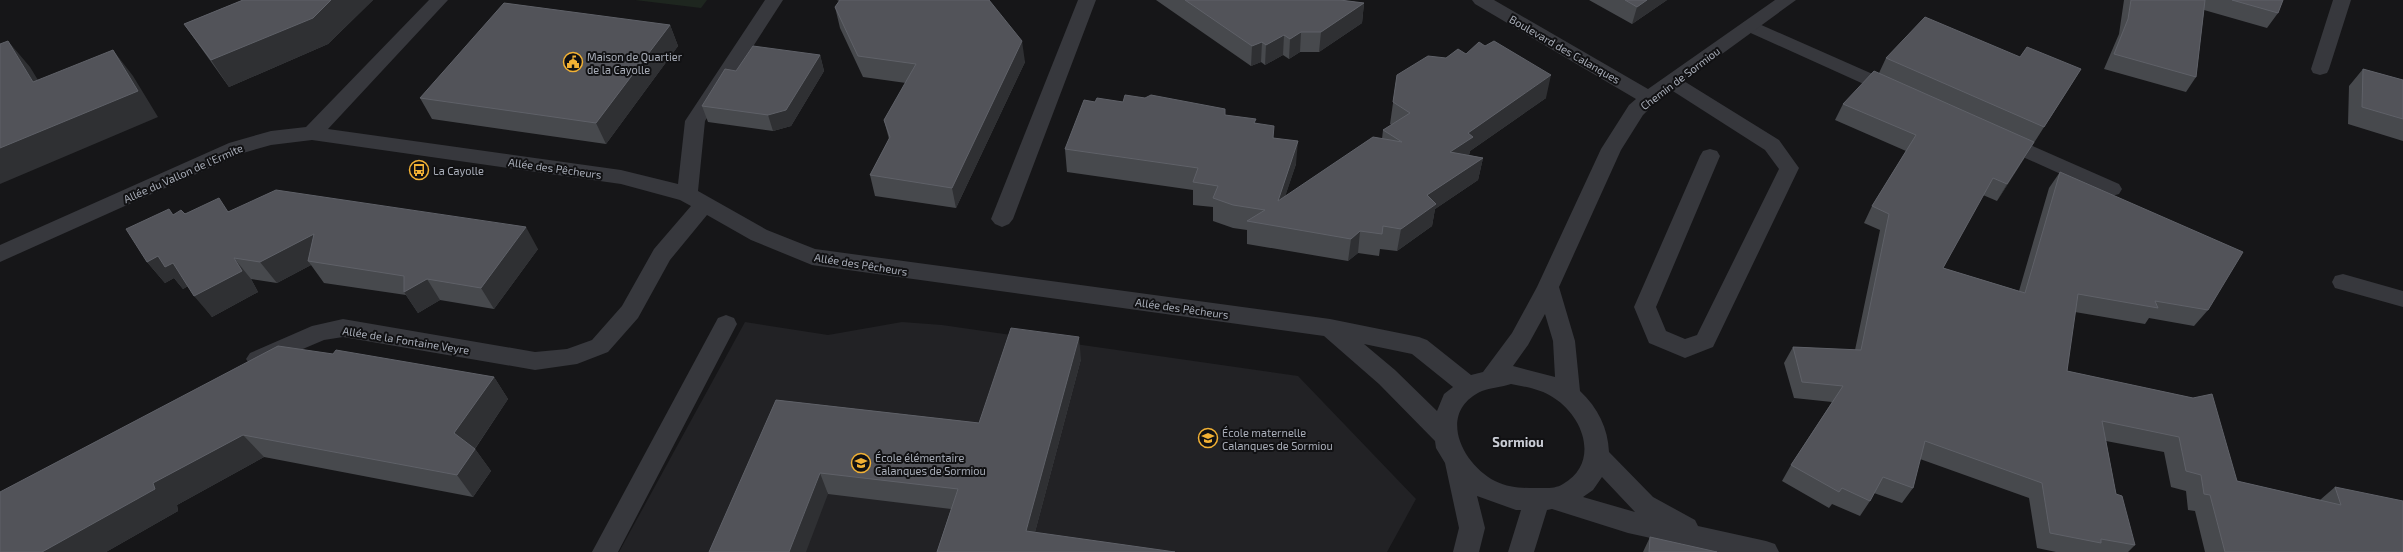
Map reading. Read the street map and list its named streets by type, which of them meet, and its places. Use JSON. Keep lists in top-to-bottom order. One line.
{"streets":{"street":["Boulevard des Calanques","Chemin de Sormiou","Allée des Pêcheurs","Allée du Vallon de l’Ermite","Allée de la Fontaine Veyre"]},"crossings":[["Boulevard des Calanques","Chemin de Sormiou"],["Chemin de Sormiou","Allée des Pêcheurs"],["Allée des Pêcheurs","Allée du Vallon de l’Ermite"],["Allée des Pêcheurs","Allée de la Fontaine Veyre"]],"districts":["Sormiou"],"places":{"public building":["Maison de Quartier de la Cayolle"],"bus stop":["La Cayolle"],"school or university":["École maternelle Calanques de Sormiou","École élémentaire Calanques de Sormiou"]}}
